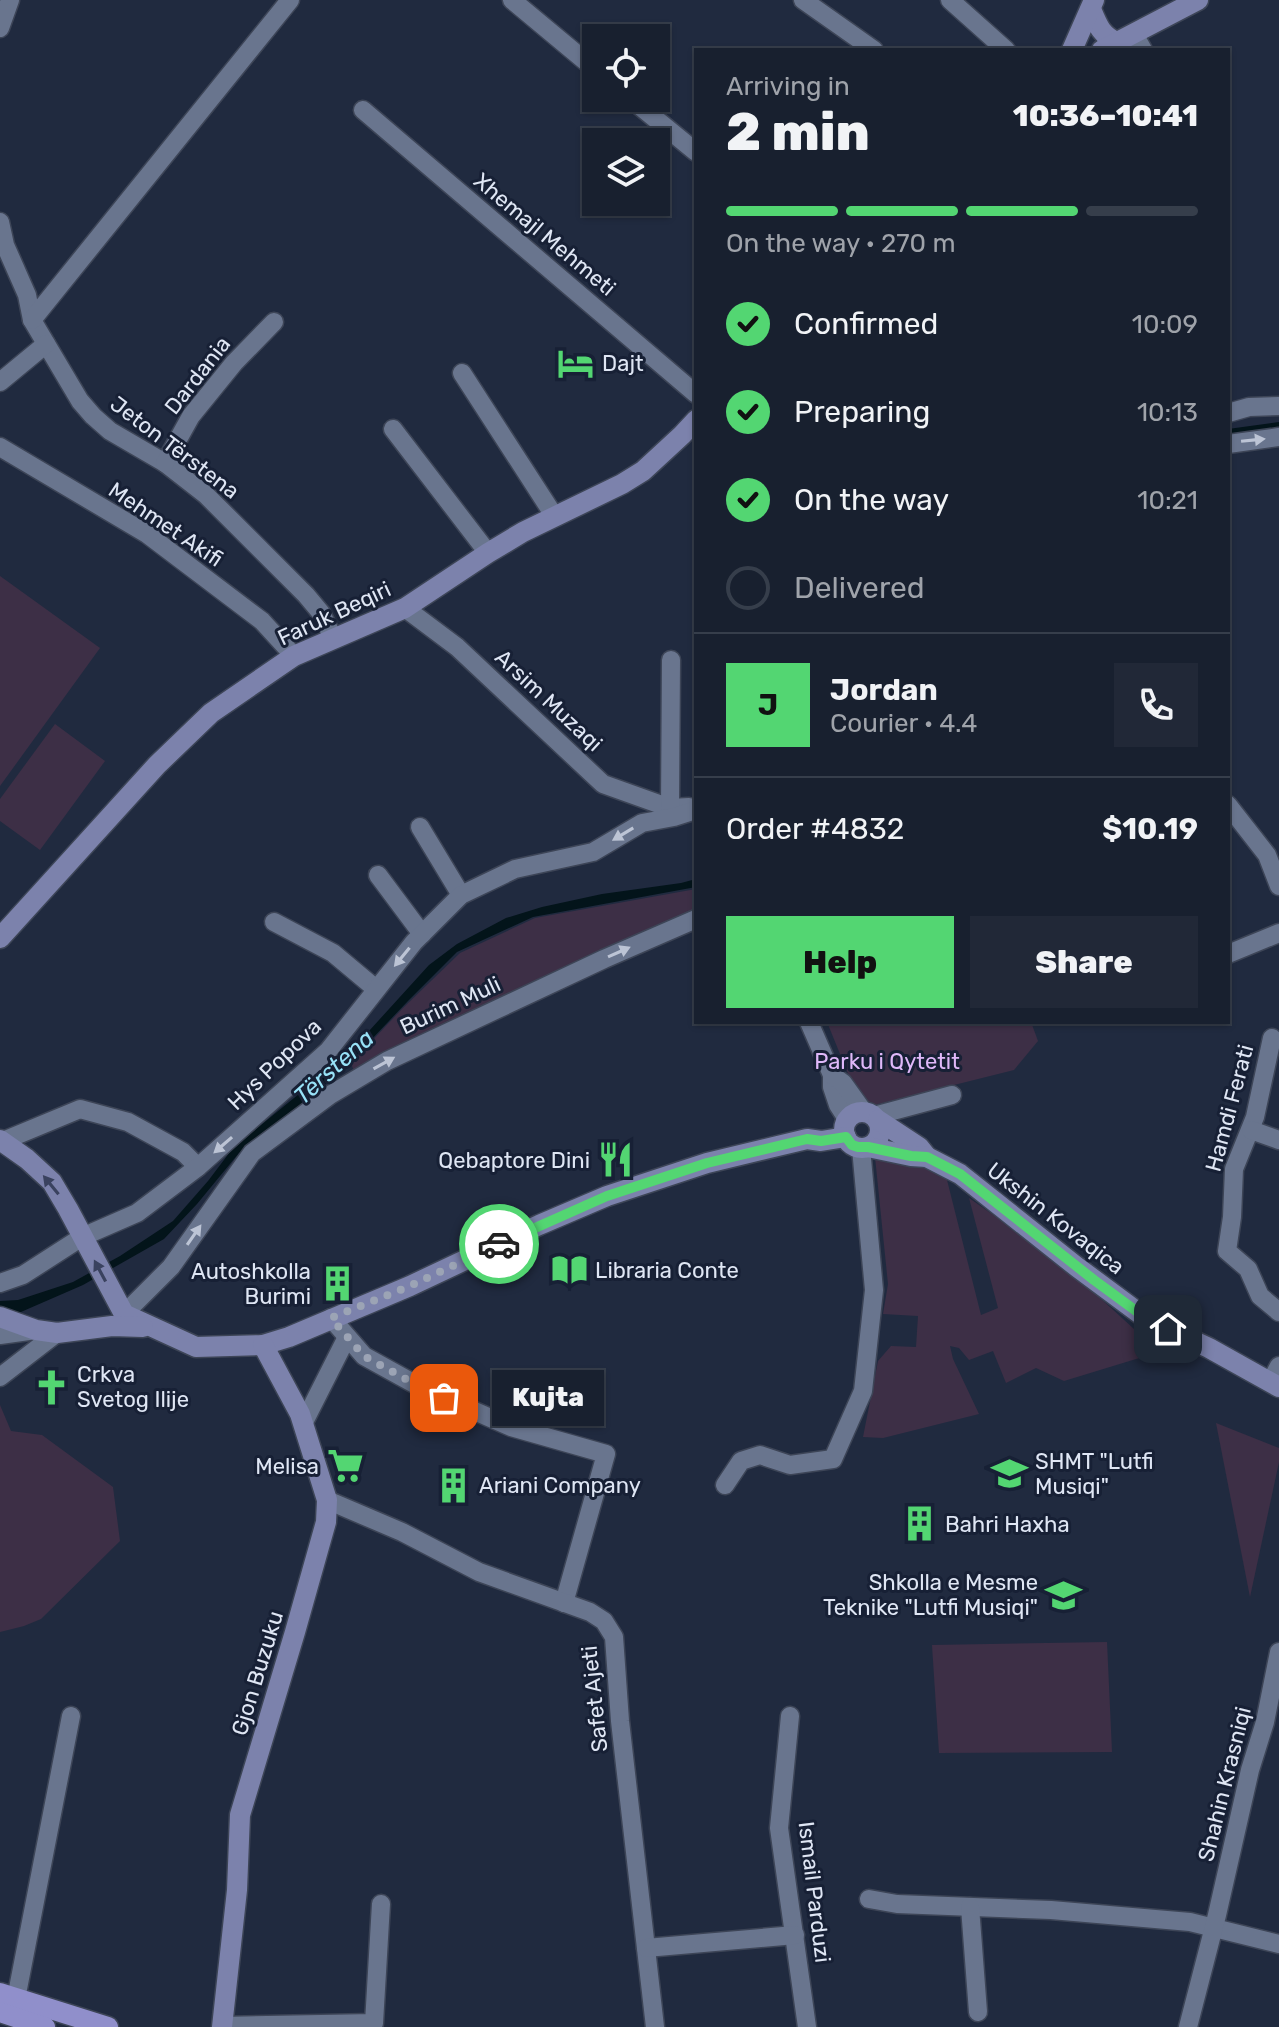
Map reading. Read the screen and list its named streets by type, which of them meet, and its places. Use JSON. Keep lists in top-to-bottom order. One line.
{"streets":{"street":["Xhemajl Mehmeti","Dardania","Jeton Tërstena","Mehmet Akifi","Faruk Beqiri","Arsim Muzaqi","Burim Muli","Hys Popova","Hamdi Ferati","Ukshin Kovaqica","Gjon Buzuku","Safet Ajeti","Shahin Krasniqi","Ismail Parduzi"]},"crossings":[["Dardania","Jeton Tërstena"],["Jeton Tërstena","Faruk Beqiri"],["Mehmet Akifi","Faruk Beqiri"],["Faruk Beqiri","Arsim Muzaqi"],["Gjon Buzuku","Safet Ajeti"]],"one_way":["Burim Muli","Hys Popova"],"water":["Tërstena"],"parks":["Parku i Qytetit"],"places":{"hotel":["Dajt"],"restaurant":["Qebaptore Dini"],"library":["Libraria Conte"],"building":["Autoshkolla Burimi","Ariani Company","Bahri Haxha"],"church":["Crkva Svetog Ilije"],"other":["Kujta"],"supermarket":["Melisa"],"school or university":["SHMT \"Lutfi Musiqi\"","Shkolla e Mesme Teknike \"Lutfi Musiqi\""]},"page":{"heading":["2 min","Arriving in","10:36–10:41"],"panel":["Jordan","Courier · 4.4","Order #4832","$10.19"],"bar":"On the way · 270 m","list":[["Confirmed","10:09"],["Preparing","10:13"],["On the way","10:21"],"Delivered"],"round":"J","buttons":["Help","Share"],"bubble":"Kujta"}}
